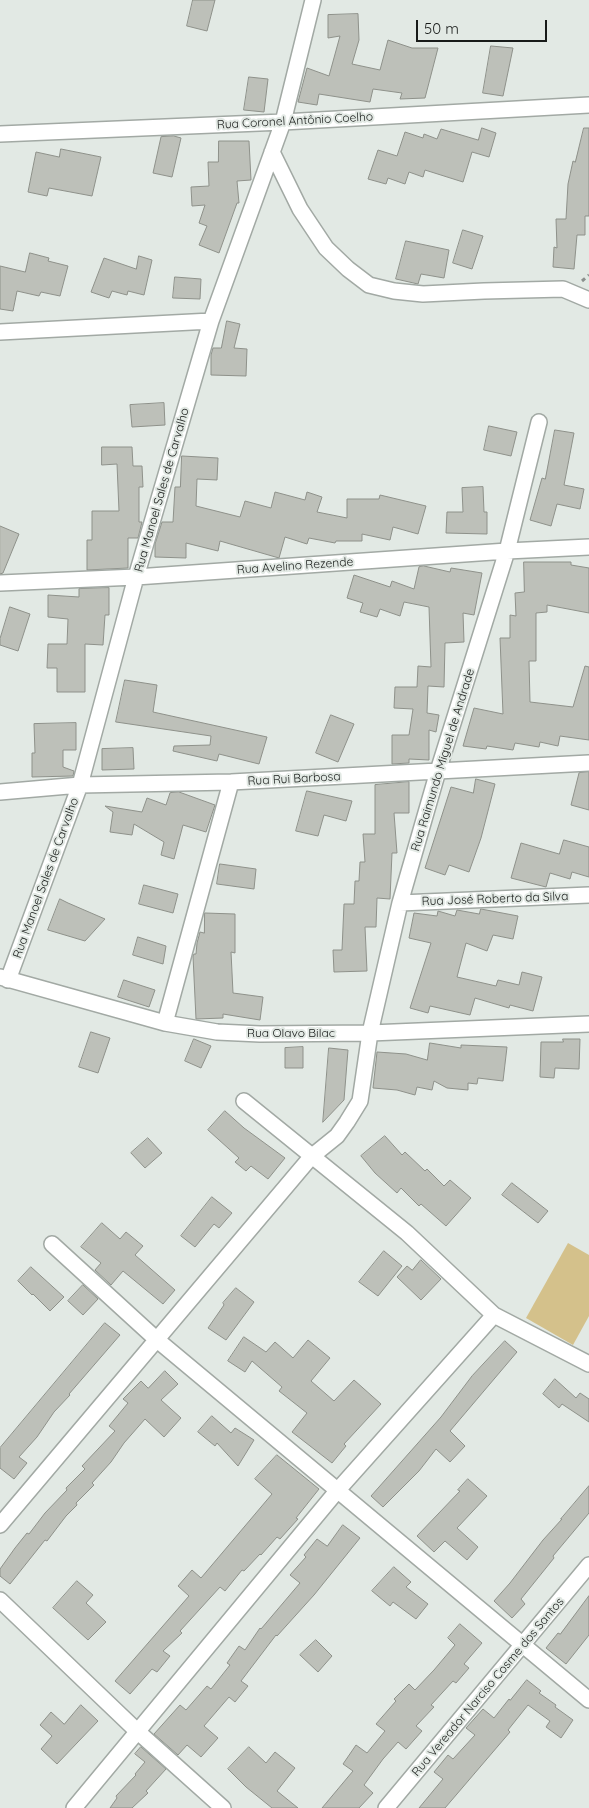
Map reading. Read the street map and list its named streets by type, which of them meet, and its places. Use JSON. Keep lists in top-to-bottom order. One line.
{"streets":{"street":["Rua Coronel Antônio Coelho","Rua Manoel Sales de Carvalho","Rua Avelino Rezende","Rua Raimundo Miguel de Andrade","Rua Rui Barbosa","Rua José Roberto da Silva","Rua Olavo Bilac","Rua Vereador Narciso Cosme dos Santos"]},"crossings":[["Rua Coronel Antônio Coelho","Rua Manoel Sales de Carvalho"],["Rua Manoel Sales de Carvalho","Rua Avelino Rezende"],["Rua Manoel Sales de Carvalho","Rua Rui Barbosa"],["Rua Manoel Sales de Carvalho","Rua Olavo Bilac"],["Rua Avelino Rezende","Rua Raimundo Miguel de Andrade"],["Rua Raimundo Miguel de Andrade","Rua Rui Barbosa"],["Rua Raimundo Miguel de Andrade","Rua José Roberto da Silva"],["Rua Raimundo Miguel de Andrade","Rua Olavo Bilac"]],"scale_bar":"50 m"}
